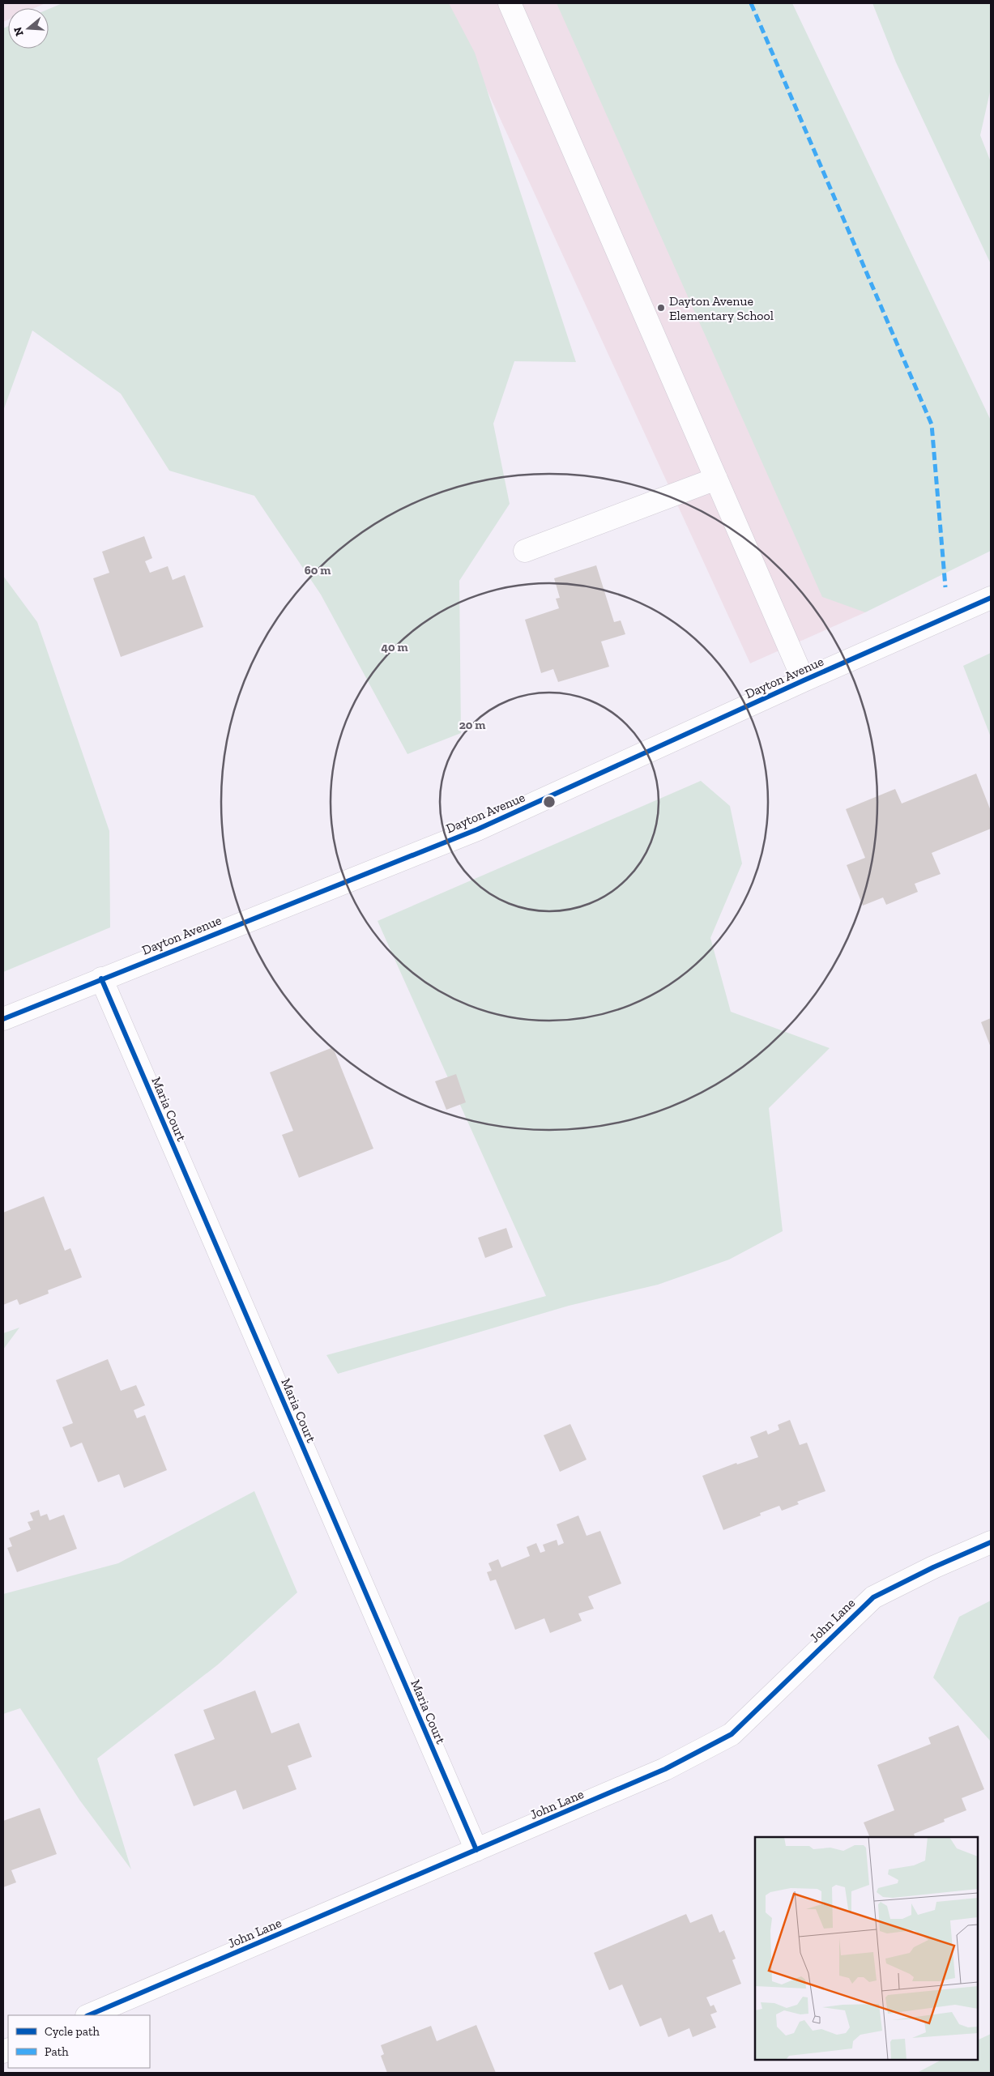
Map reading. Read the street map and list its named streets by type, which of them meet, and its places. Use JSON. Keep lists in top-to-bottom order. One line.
{"streets":{"street":["Dayton Avenue","Maria Court","John Lane"]},"crossings":[["Dayton Avenue","Maria Court"],["Maria Court","John Lane"]],"places":["Dayton Avenue Elementary School"],"legend":["Cycle path","Path"],"north":"left","rings":["60 m","40 m","20 m"]}
